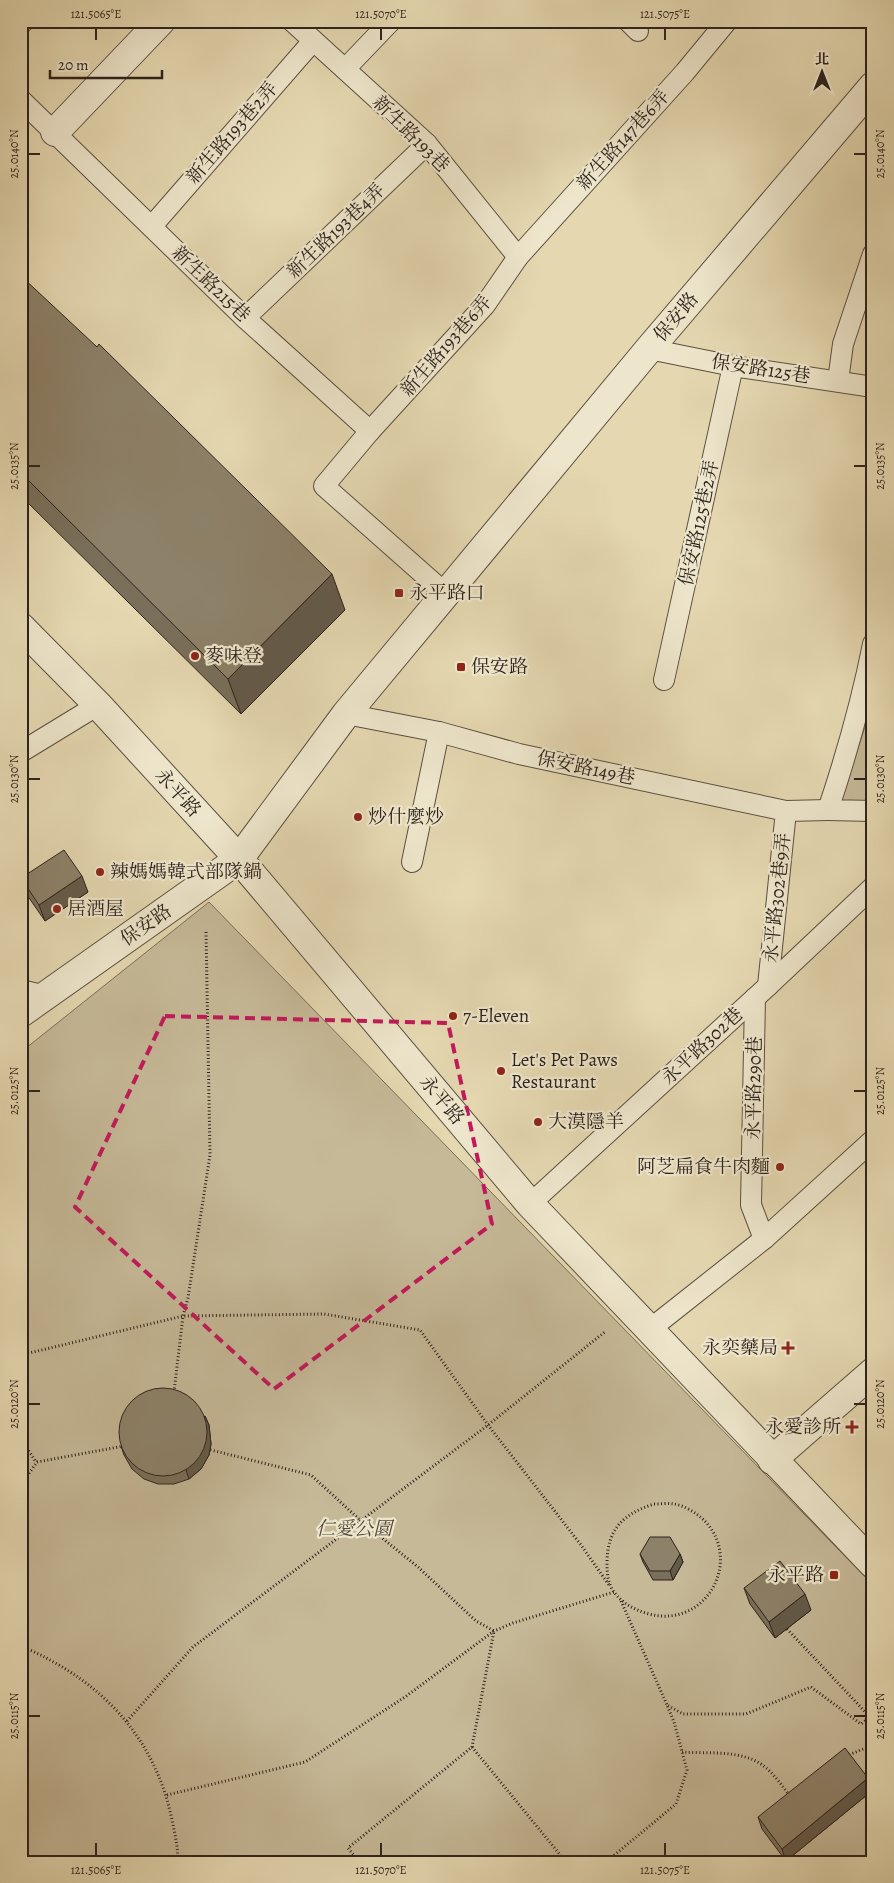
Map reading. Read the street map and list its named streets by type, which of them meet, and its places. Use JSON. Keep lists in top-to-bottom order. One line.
{"streets":{"street":["保安路","永平路"],"lane":["新生路193巷2弄","新生路193巷","新生路147巷6弄","新生路193巷4弄","新生路215巷","新生路193巷6弄","保安路125巷","保安路125巷2弄","保安路149巷","永平路302巷9弄","永平路302巷","永平路290巷"]},"crossings":[["新生路193巷2弄","新生路193巷"],["新生路193巷2弄","新生路215巷"],["新生路193巷","新生路147巷6弄"],["新生路193巷","新生路193巷4弄"],["新生路193巷","新生路193巷6弄"],["新生路147巷6弄","新生路193巷6弄"],["新生路193巷4弄","新生路215巷"],["新生路215巷","新生路193巷6弄"],["保安路","新生路193巷6弄"],["保安路","保安路125巷"],["保安路","保安路149巷"],["保安路","永平路"],["保安路125巷","保安路125巷2弄"],["保安路149巷","永平路302巷9弄"],["永平路","永平路302巷"],["永平路302巷9弄","永平路302巷"],["永平路302巷9弄","永平路290巷"],["永平路302巷","永平路290巷"]],"parks":["仁愛公園"],"places":{"transit":["永平路口","保安路","永平路"],"other":["麥味登","炒什麼炒","辣媽媽韓式部隊鍋","居酒屋","7-Eleven","Let's Pet Paws Restaurant","大漠隱羊","阿芝扁食牛肉麵"],"health":["永奕藥局","永愛診所"]},"scale_bar":"20 m","north":"top","coordinates":["121.5065°E","121.5070°E","121.5075°E","25.0140°N","25.0135°N","25.0130°N","25.0125°N","25.0120°N","25.0115°N"]}
